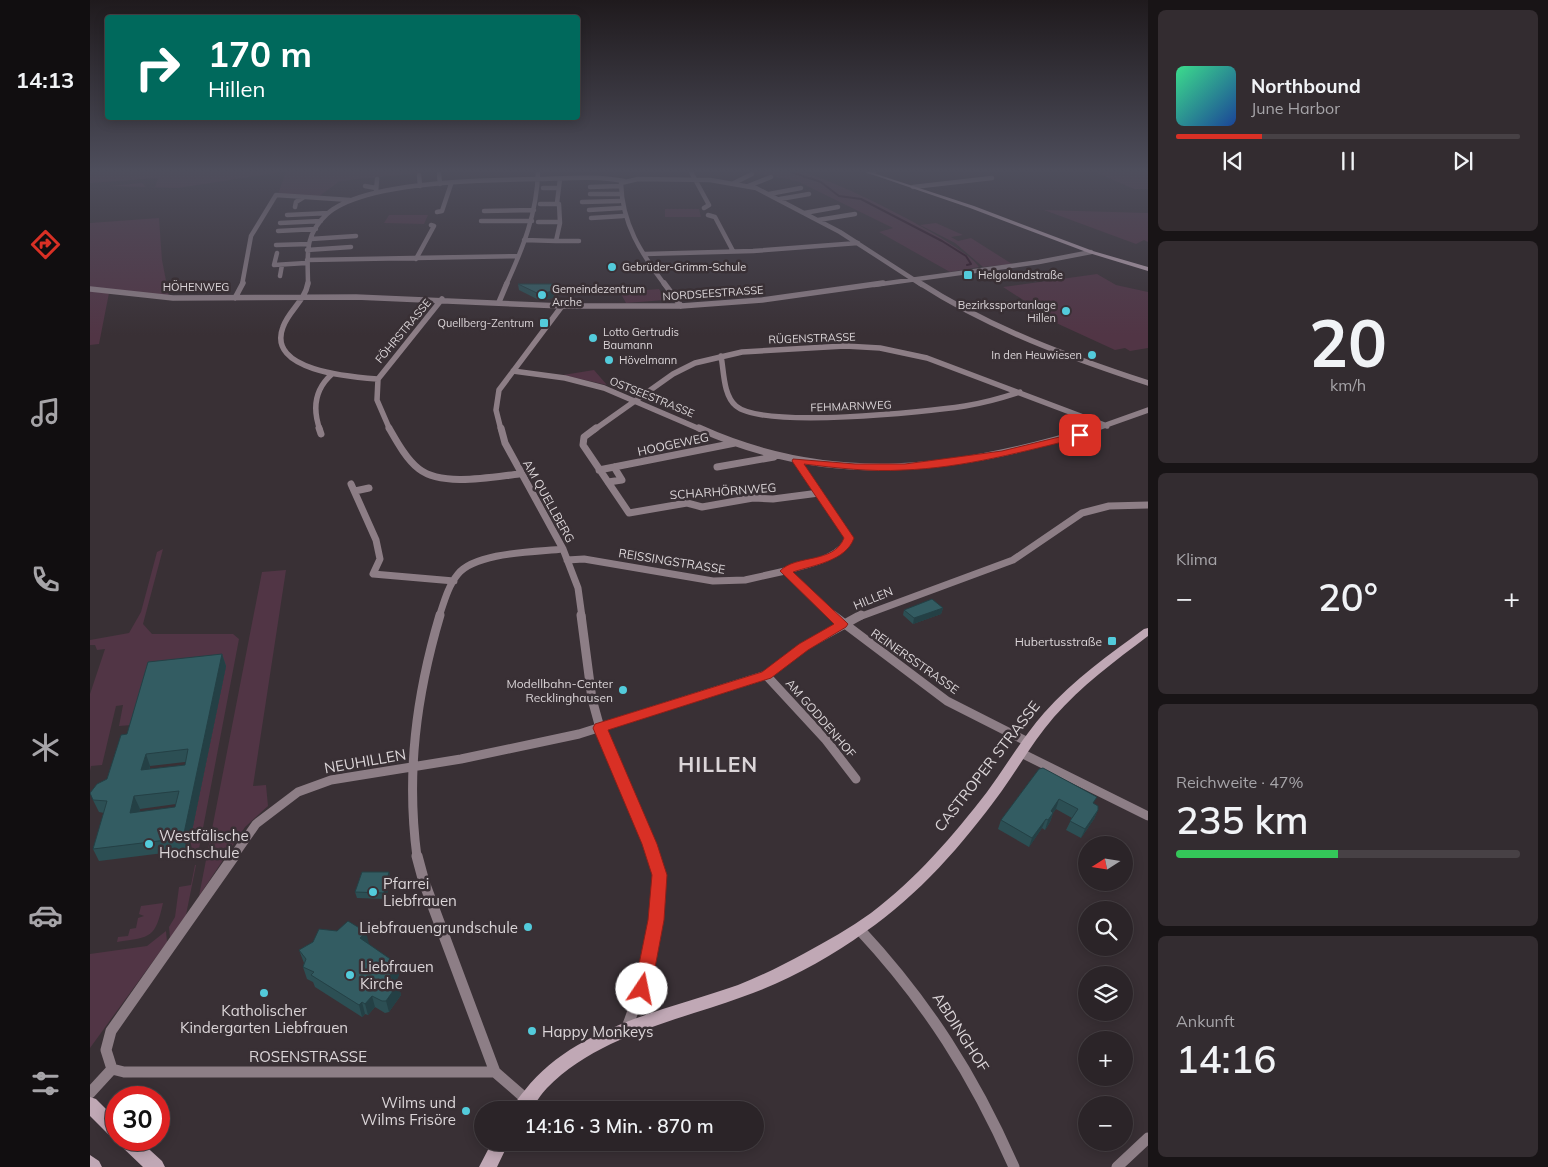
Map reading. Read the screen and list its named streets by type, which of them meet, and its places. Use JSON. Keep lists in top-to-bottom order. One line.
{"streets":{"main road":["CASTROPER STRASSE"],"street":["HÖHENWEG","NORDSEESTRASSE","FÖHRSTRASSE","RÜGENSTRASSE","OSTSEESTRASSE","FEHMARNWEG","HOOGEWEG","SCHARHÖRNWEG","AM QUELLBERG","REISSINGSTRASSE","HILLEN","REINERSSTRASSE","AM GODDENHOF","NEUHILLEN","ABDINGHOF","ROSENSTRASSE"]},"crossings":[["HÖHENWEG","NORDSEESTRASSE"],["NORDSEESTRASSE","FÖHRSTRASSE"],["NORDSEESTRASSE","AM QUELLBERG"],["FÖHRSTRASSE","AM QUELLBERG"],["RÜGENSTRASSE","OSTSEESTRASSE"],["RÜGENSTRASSE","FEHMARNWEG"],["RÜGENSTRASSE","HOOGEWEG"],["RÜGENSTRASSE","SCHARHÖRNWEG"],["OSTSEESTRASSE","HOOGEWEG"],["OSTSEESTRASSE","AM QUELLBERG"],["OSTSEESTRASSE","REISSINGSTRASSE"],["SCHARHÖRNWEG","REISSINGSTRASSE"],["AM QUELLBERG","REISSINGSTRASSE"],["AM QUELLBERG","HILLEN"],["AM QUELLBERG","NEUHILLEN"],["HILLEN","REINERSSTRASSE"],["HILLEN","AM GODDENHOF"],["HILLEN","NEUHILLEN"],["REINERSSTRASSE","CASTROPER STRASSE"],["NEUHILLEN","ROSENSTRASSE"],["CASTROPER STRASSE","ABDINGHOF"]],"districts":["HILLEN"],"places":{"other":["Gebrüder-Grimm-Schule","Gemeindezentrum Arche","Bezirkssportanlage Hillen","Lotto Gertrudis Baumann","In den Heuwiesen","Hövelmann","Modellbahn-Center Recklinghausen","Westfälische Hochschule","Pfarrei Liebfrauen","Liebfrauengrundschule","Liebfrauen Kirche","Katholischer Kindergarten Liebfrauen","Happy Monkeys","Wilms und Wilms Frisöre"],"transit":["Helgolandstraße","Quellberg-Zentrum","Hubertusstraße"]},"north":"left","page":{"tabs":"14:13","turn":["170 m","Hillen"],"song":["Northbound","June Harbor"],"tile":[["20","km/h"],"Klima",["Reichweite · 47%","235 km"],["Ankunft","14:16"]],"heat":["−","20°","+"],"map_buttons":["+","−"],"limit":"30","trip":"14:16 · 3 Min. · 870 m"}}
